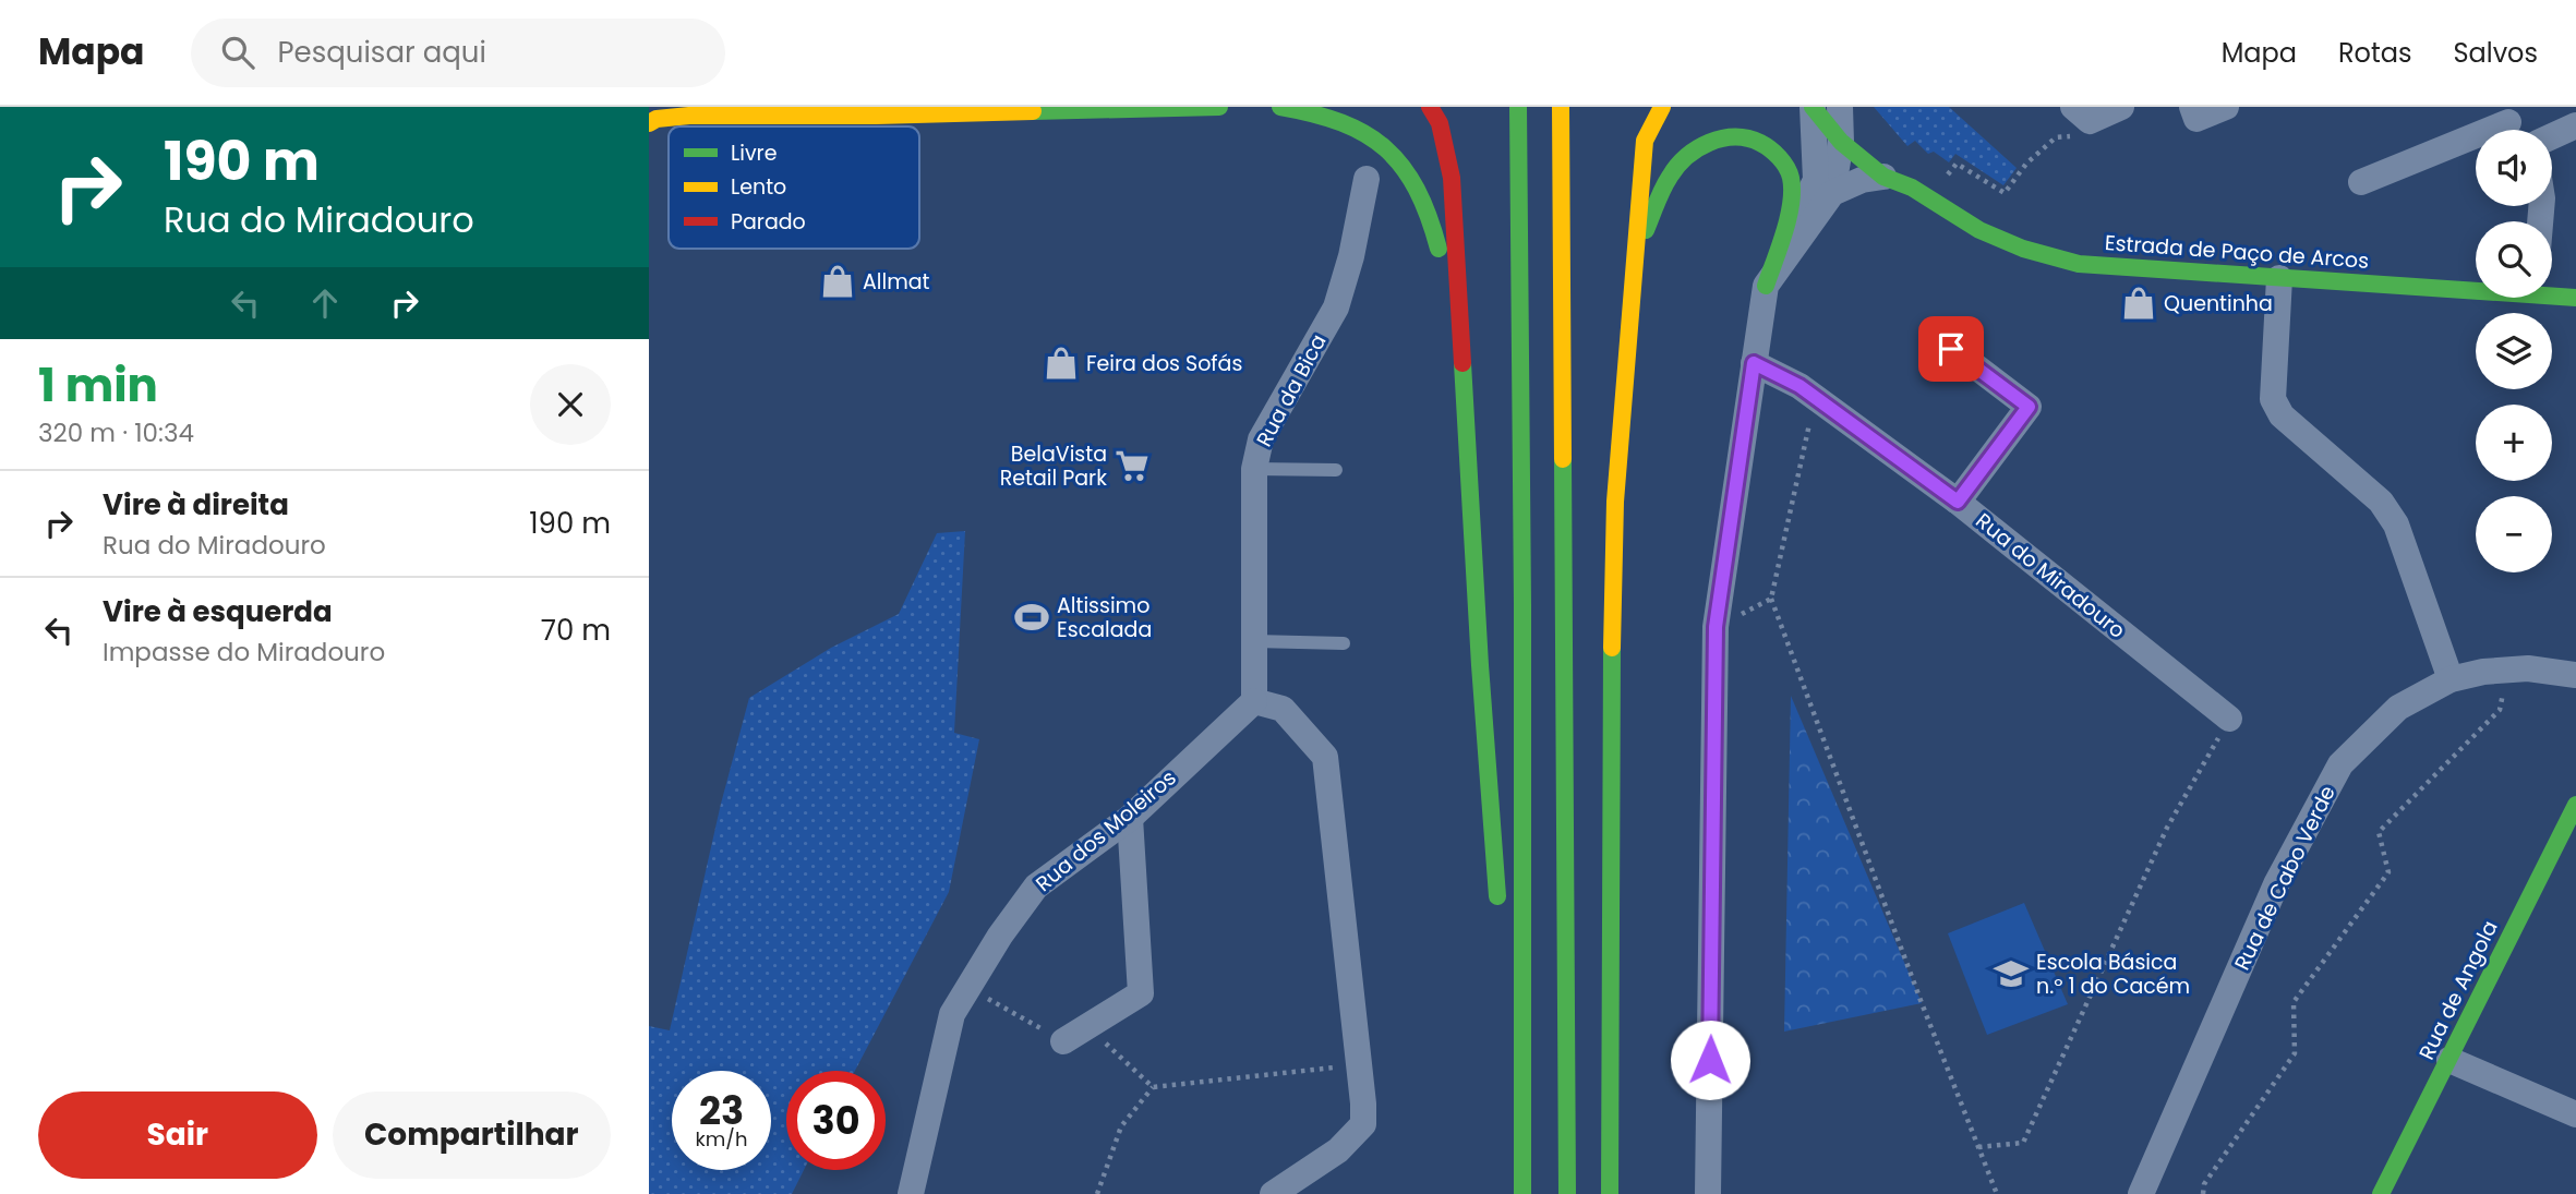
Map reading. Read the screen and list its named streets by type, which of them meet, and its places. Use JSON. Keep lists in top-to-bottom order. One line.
{"streets":{"main road":["Estrada de Paço de Arcos","Rua de Angola"],"street":["Rua da Bica","Rua do Miradouro","Rua dos Moleiros","Rua de Cabo Verde"]},"crossings":[["Rua da Bica","Rua dos Moleiros"]],"places":{"shop":["Allmat","Quentinha","Feira dos Sofás"],"supermarket":["BelaVista Retail Park"],"sports":["Altissimo Escalada"],"school or university":["Escola Básica n.º 1 do Cacém"]},"legend":["Livre","Lento","Parado"],"page":{"header":"Mapa","search":"Pesquisar aqui","nav":["Mapa","Rotas","Salvos"],"turn":["190 m","Rua do Miradouro"],"map_buttons":["+","−"],"heading":["1 min","320 m · 10:34"],"list":[{"name":"Vire à direita","note":"Rua do Miradouro","value":"190 m"},{"name":"Vire à esquerda","note":"Impasse do Miradouro","value":"70 m"}],"speed":"23 km/h","limit":"30","buttons":["Sair","Compartilhar"]}}
